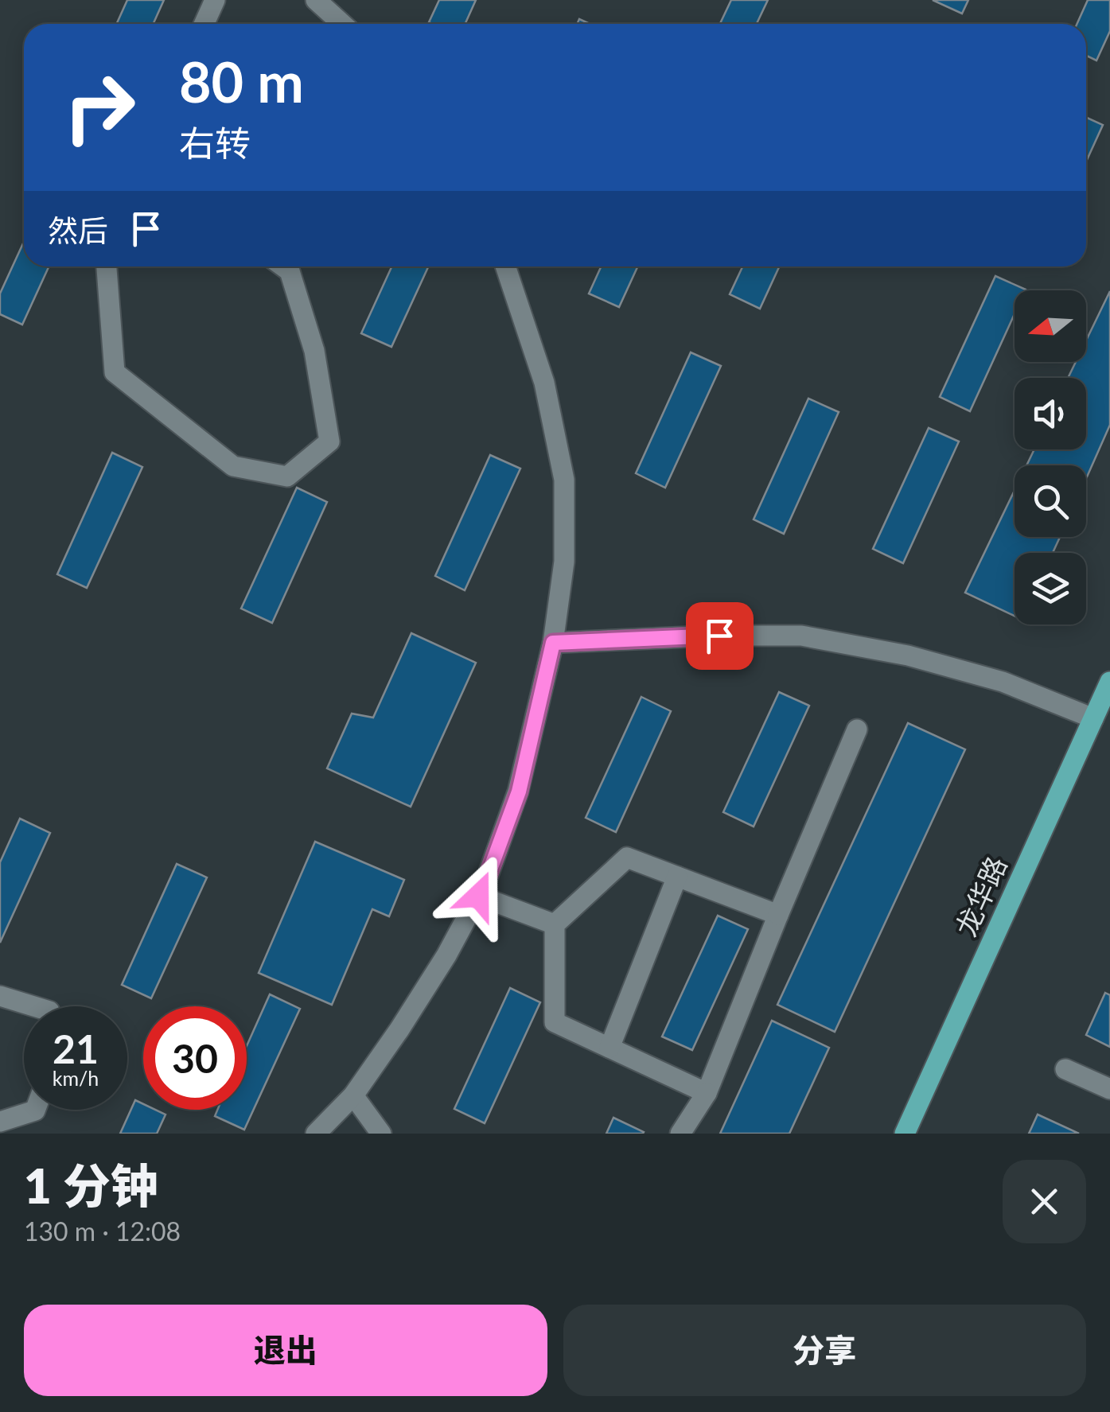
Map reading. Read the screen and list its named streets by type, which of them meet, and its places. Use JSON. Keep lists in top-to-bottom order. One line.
{"streets":{"main road":["龙华路"]},"north":"left","page":{"turn":["80 m","右转"],"then":"然后","speed":"21 km/h","limit":"30","heading":["1 分钟","130 m · 12:08"],"buttons":["退出","分享"]}}
